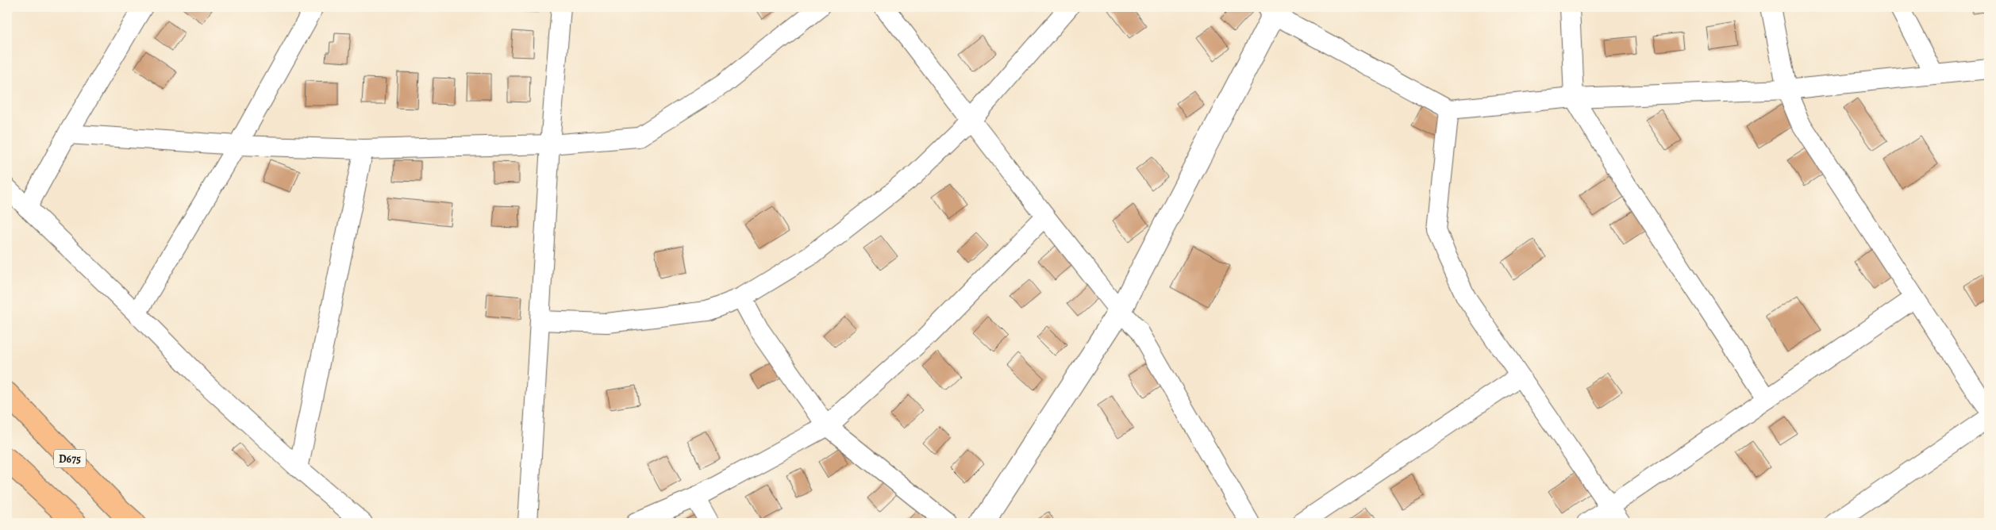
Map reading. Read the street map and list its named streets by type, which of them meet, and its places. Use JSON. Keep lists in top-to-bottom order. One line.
{"streets":{"highway":["D675"]}}
